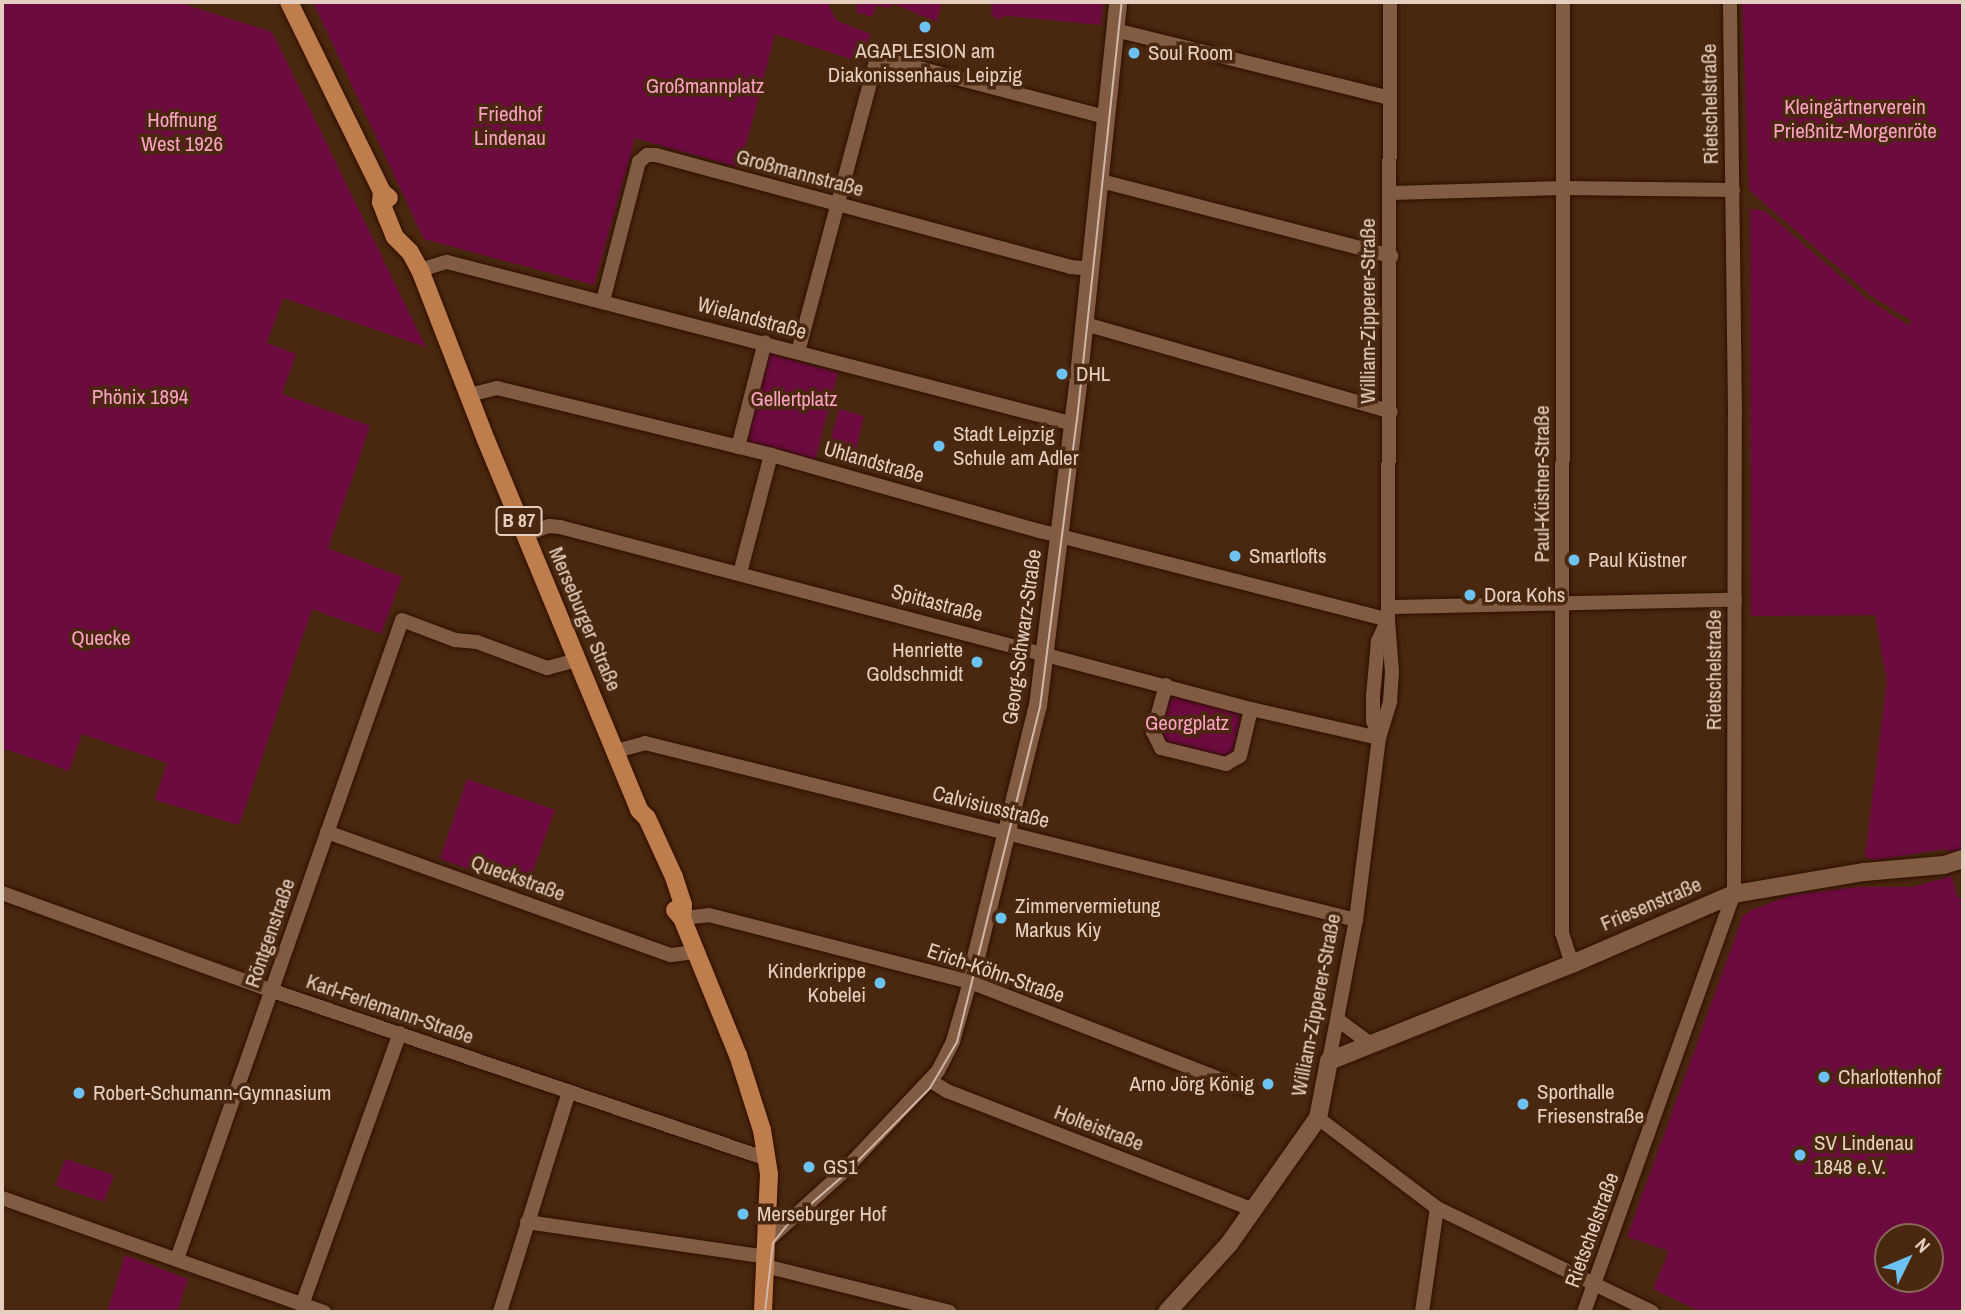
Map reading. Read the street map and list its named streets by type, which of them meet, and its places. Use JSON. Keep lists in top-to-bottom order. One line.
{"streets":{"main road":["B 87","Merseburger Straße"],"street":["Rietschelstraße","Großmannstraße","William-Zipperer-Straße","Wielandstraße","Uhlandstraße","Paul-Küstner-Straße","Spittastraße","Georg-Schwarz-Straße","Calvisiusstraße","Queckstraße","Friesenstraße","Röntgenstraße","Erich-Köhn-Straße","Karl-Ferlemann-Straße","Holteistraße"]},"crossings":[["Rietschelstraße","Uhlandstraße"],["Rietschelstraße","Friesenstraße"],["Großmannstraße","Wielandstraße"],["Großmannstraße","Georg-Schwarz-Straße"],["William-Zipperer-Straße","Uhlandstraße"],["William-Zipperer-Straße","Spittastraße"],["William-Zipperer-Straße","Calvisiusstraße"],["William-Zipperer-Straße","Friesenstraße"],["William-Zipperer-Straße","Holteistraße"],["Wielandstraße","Merseburger Straße"],["Wielandstraße","Georg-Schwarz-Straße"],["Uhlandstraße","Paul-Küstner-Straße"],["Uhlandstraße","Merseburger Straße"],["Uhlandstraße","Georg-Schwarz-Straße"],["Paul-Küstner-Straße","Friesenstraße"],["Spittastraße","Merseburger Straße"],["Spittastraße","Georg-Schwarz-Straße"],["Merseburger Straße","Georg-Schwarz-Straße"],["Merseburger Straße","Calvisiusstraße"],["Merseburger Straße","Queckstraße"],["Merseburger Straße","Röntgenstraße"],["Merseburger Straße","Erich-Köhn-Straße"],["Merseburger Straße","Karl-Ferlemann-Straße"],["Georg-Schwarz-Straße","Calvisiusstraße"],["Georg-Schwarz-Straße","Erich-Köhn-Straße"],["Georg-Schwarz-Straße","Holteistraße"],["Queckstraße","Röntgenstraße"],["Röntgenstraße","Karl-Ferlemann-Straße"]],"parks":["Großmannplatz","Kleingärtnerverein Prießnitz-Morgenröte","Friedhof Lindenau","Hoffnung West 1926","Phönix 1894","Gellertplatz","Quecke","Georgplatz"],"places":["AGAPLESION am Diakonissenhaus Leipzig","Soul Room","DHL","Stadt Leipzig Schule am Adler","Smartlofts","Paul Küstner","Dora Kohs","Henriette Goldschmidt","Zimmervermietung Markus Kiy","Kinderkrippe Kobelei","Charlottenhof","Arno Jörg König","Robert-Schumann-Gymnasium","Sporthalle Friesenstraße","SV Lindenau 1848 e.V.","GS1","Merseburger Hof"],"north":"top right"}
